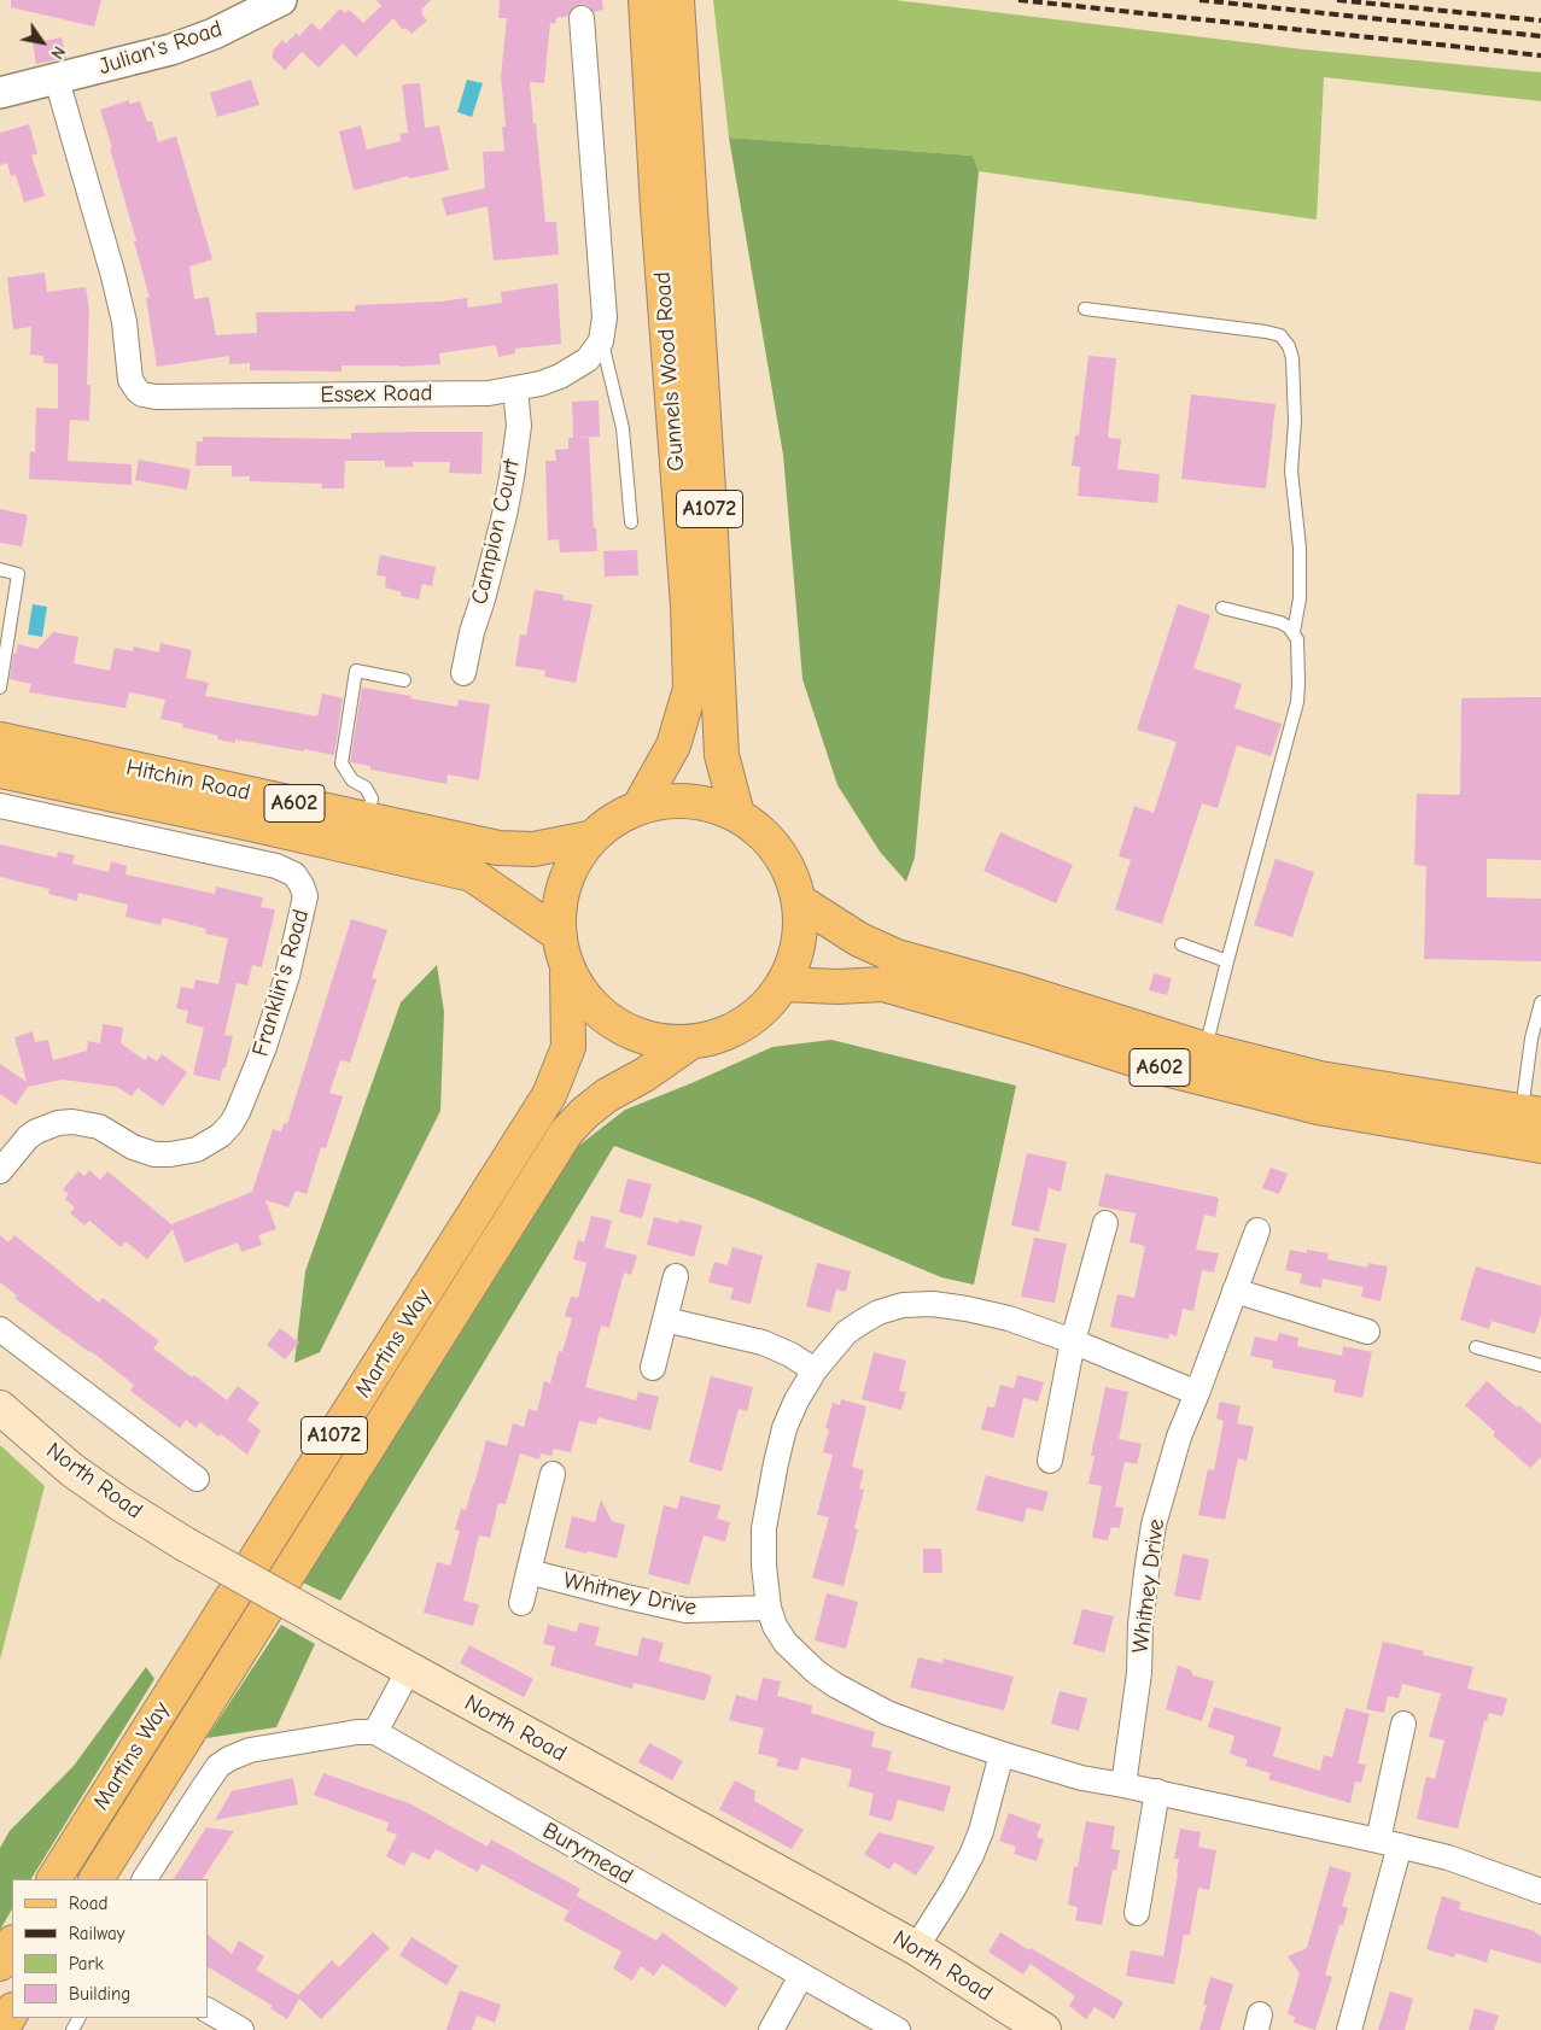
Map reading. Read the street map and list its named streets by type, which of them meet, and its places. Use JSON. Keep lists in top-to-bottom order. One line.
{"streets":{"main road":["Gunnels Wood Road","A1072","Hitchin Road","A602","Martins Way","North Road"],"street":["Julian's Road","Essex Road","Campion Court","Franklin's Road","Whitney Drive","Burymead"]},"crossings":[["Julian's Road","Essex Road"],["Gunnels Wood Road","A602"],["Essex Road","Campion Court"],["A1072","A602"],["Hitchin Road","A602"],["A602","Martins Way"]],"legend":["Road","Railway","Park","Building"],"north":"bottom right"}
